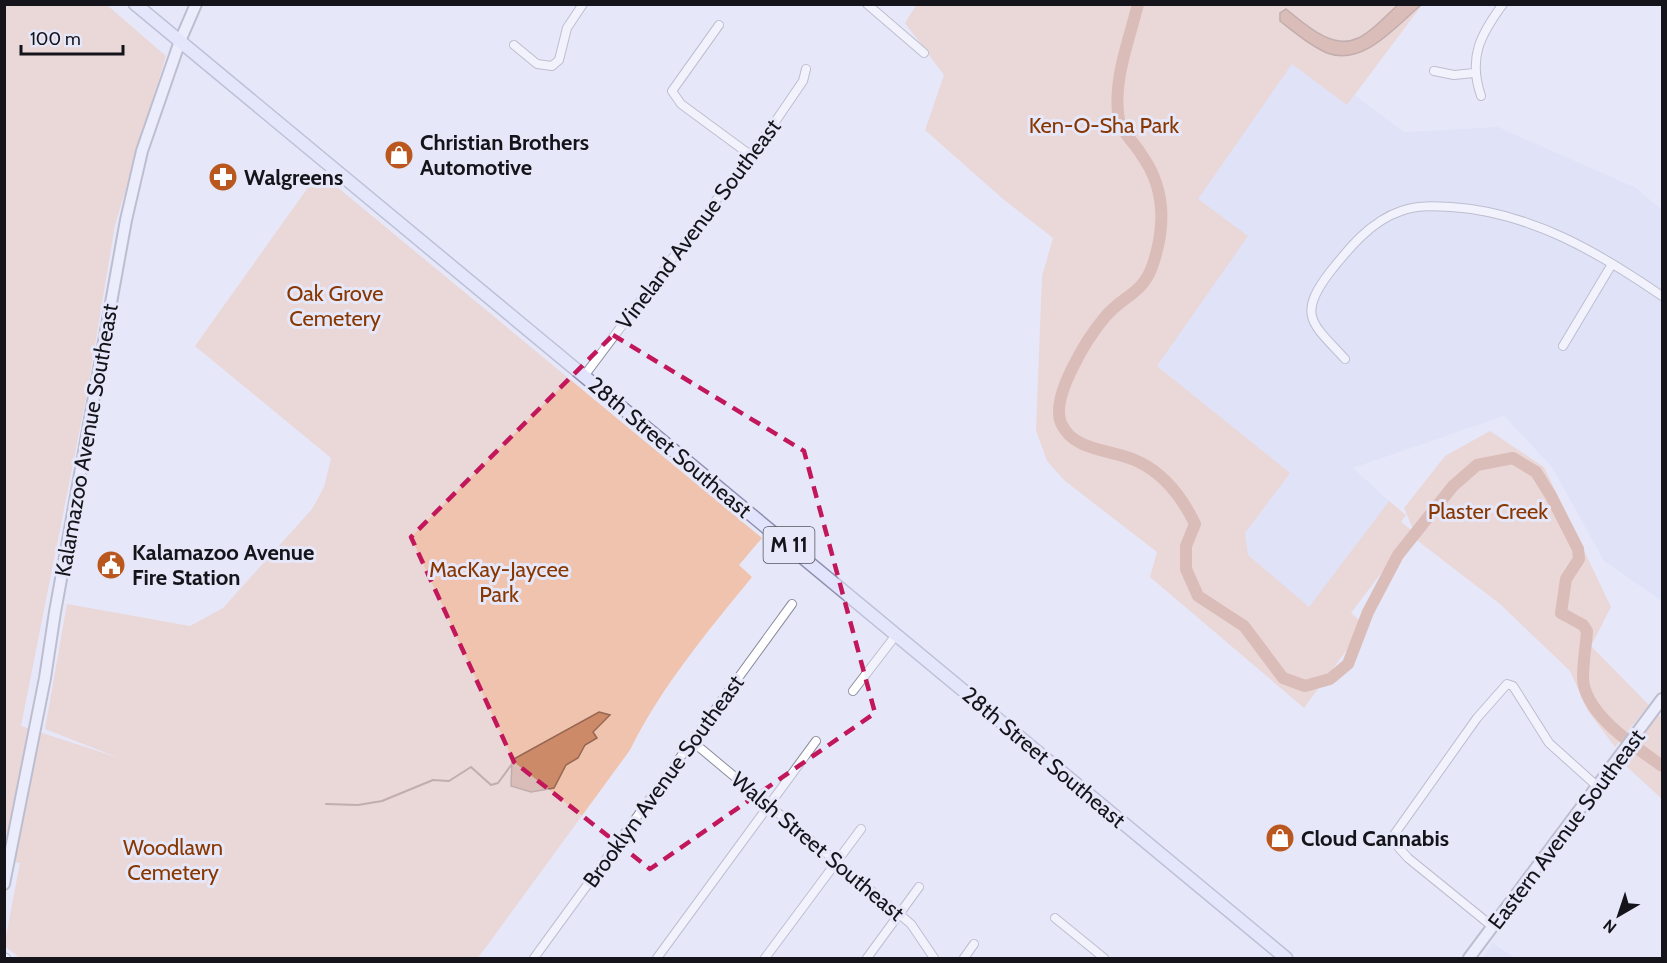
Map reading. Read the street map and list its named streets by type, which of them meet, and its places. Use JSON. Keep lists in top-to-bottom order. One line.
{"streets":{"main road":["Kalamazoo Avenue Southeast","28th Street Southeast","M 11","Eastern Avenue Southeast"],"street":["Vineland Avenue Southeast","Brooklyn Avenue Southeast","Walsh Street Southeast"]},"crossings":[["Vineland Avenue Southeast","28th Street Southeast"],["Kalamazoo Avenue Southeast","28th Street Southeast"],["Brooklyn Avenue Southeast","Walsh Street Southeast"]],"parks":["Ken-O-Sha Park","Oak Grove Cemetery","Plaster Creek","MacKay-Jaycee Park","Woodlawn Cemetery"],"places":{"shop":["Christian Brothers Automotive","Cloud Cannabis"],"pharmacy":["Walgreens"],"public building":["Kalamazoo Avenue Fire Station"]},"scale_bar":"100 m","north":"bottom left"}
